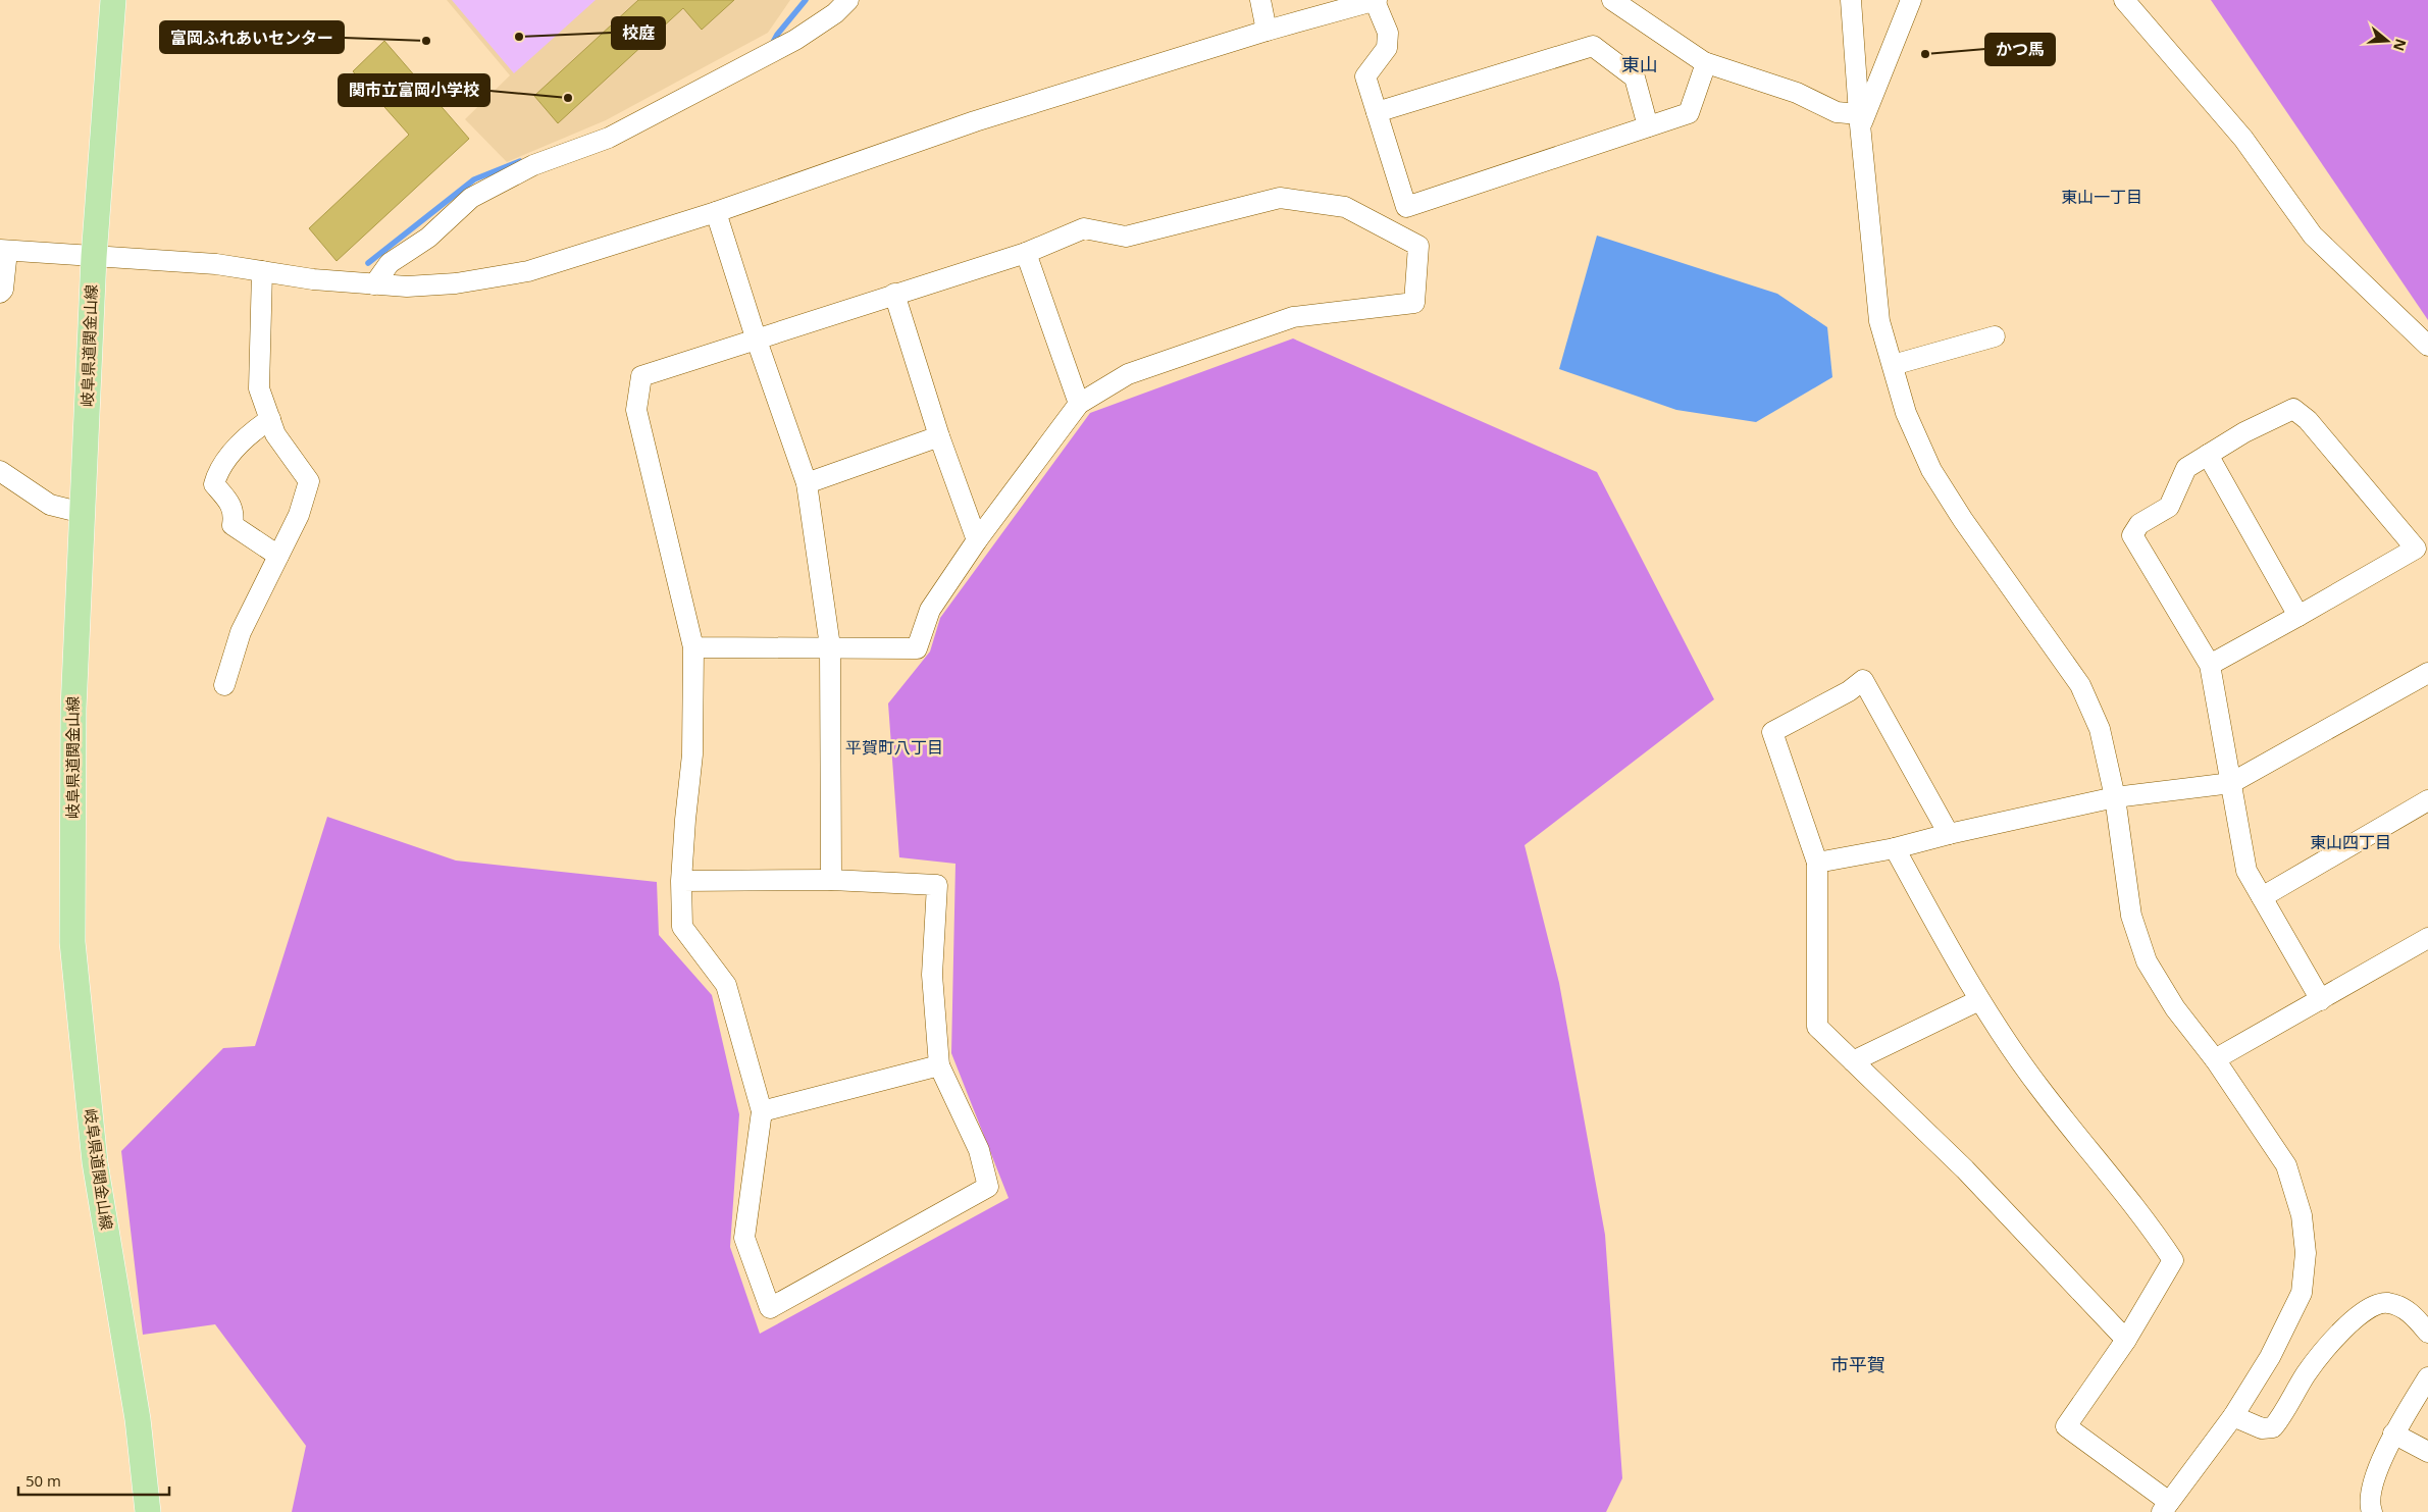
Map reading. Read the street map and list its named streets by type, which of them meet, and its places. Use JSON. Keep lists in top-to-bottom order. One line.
{"streets":{"main road":["岐阜県道関金山線"]},"districts":["東山","東山一丁目","平賀町八丁目","東山四丁目","市平賀"],"places":["校庭","富岡ふれあいセンター","かつ馬","関市立富岡小学校"],"scale_bar":"50 m","north":"right"}
